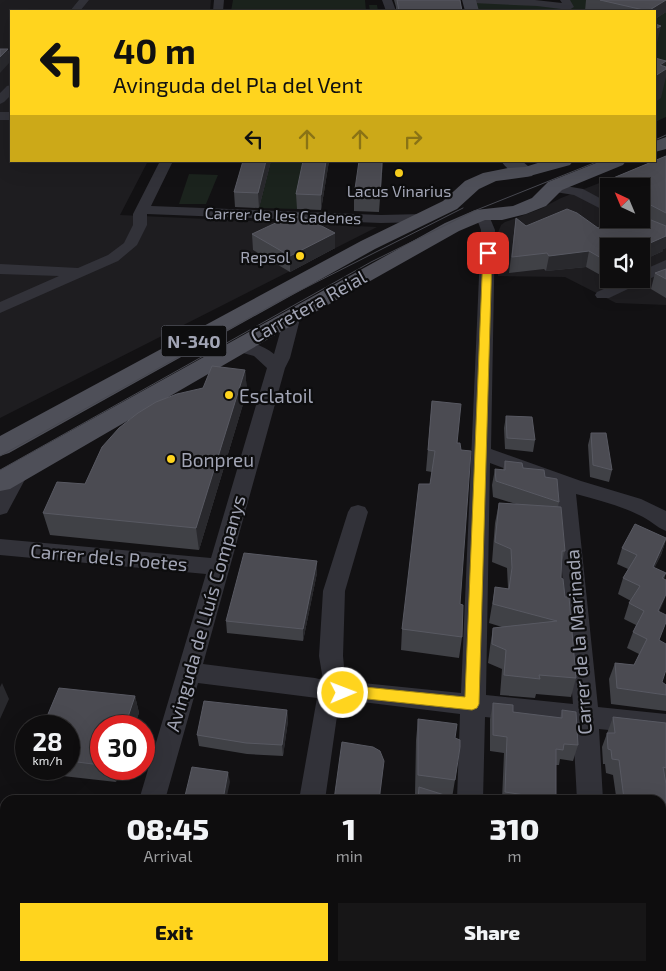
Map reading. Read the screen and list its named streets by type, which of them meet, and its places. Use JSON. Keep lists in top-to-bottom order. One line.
{"streets":{"main road":["Carretera Reial","N-340"],"street":["Carrer de les Cadenes","Carrer dels Poetes","Avinguda de Lluís Companys","Carrer de la Marinada"]},"crossings":[["Carrer de les Cadenes","Carretera Reial"],["Carretera Reial","Avinguda de Lluís Companys"],["Carrer dels Poetes","Avinguda de Lluís Companys"]],"places":["Lacus Vinarius","Repsol","Esclatoil","Bonpreu"],"north":"top left","page":{"turn":["40 m","Avinguda del Pla del Vent"],"speed":"28 km/h","limit":"30","eta":["08:45","Arrival","1","min","310","m"],"buttons":["Exit","Share"]}}
